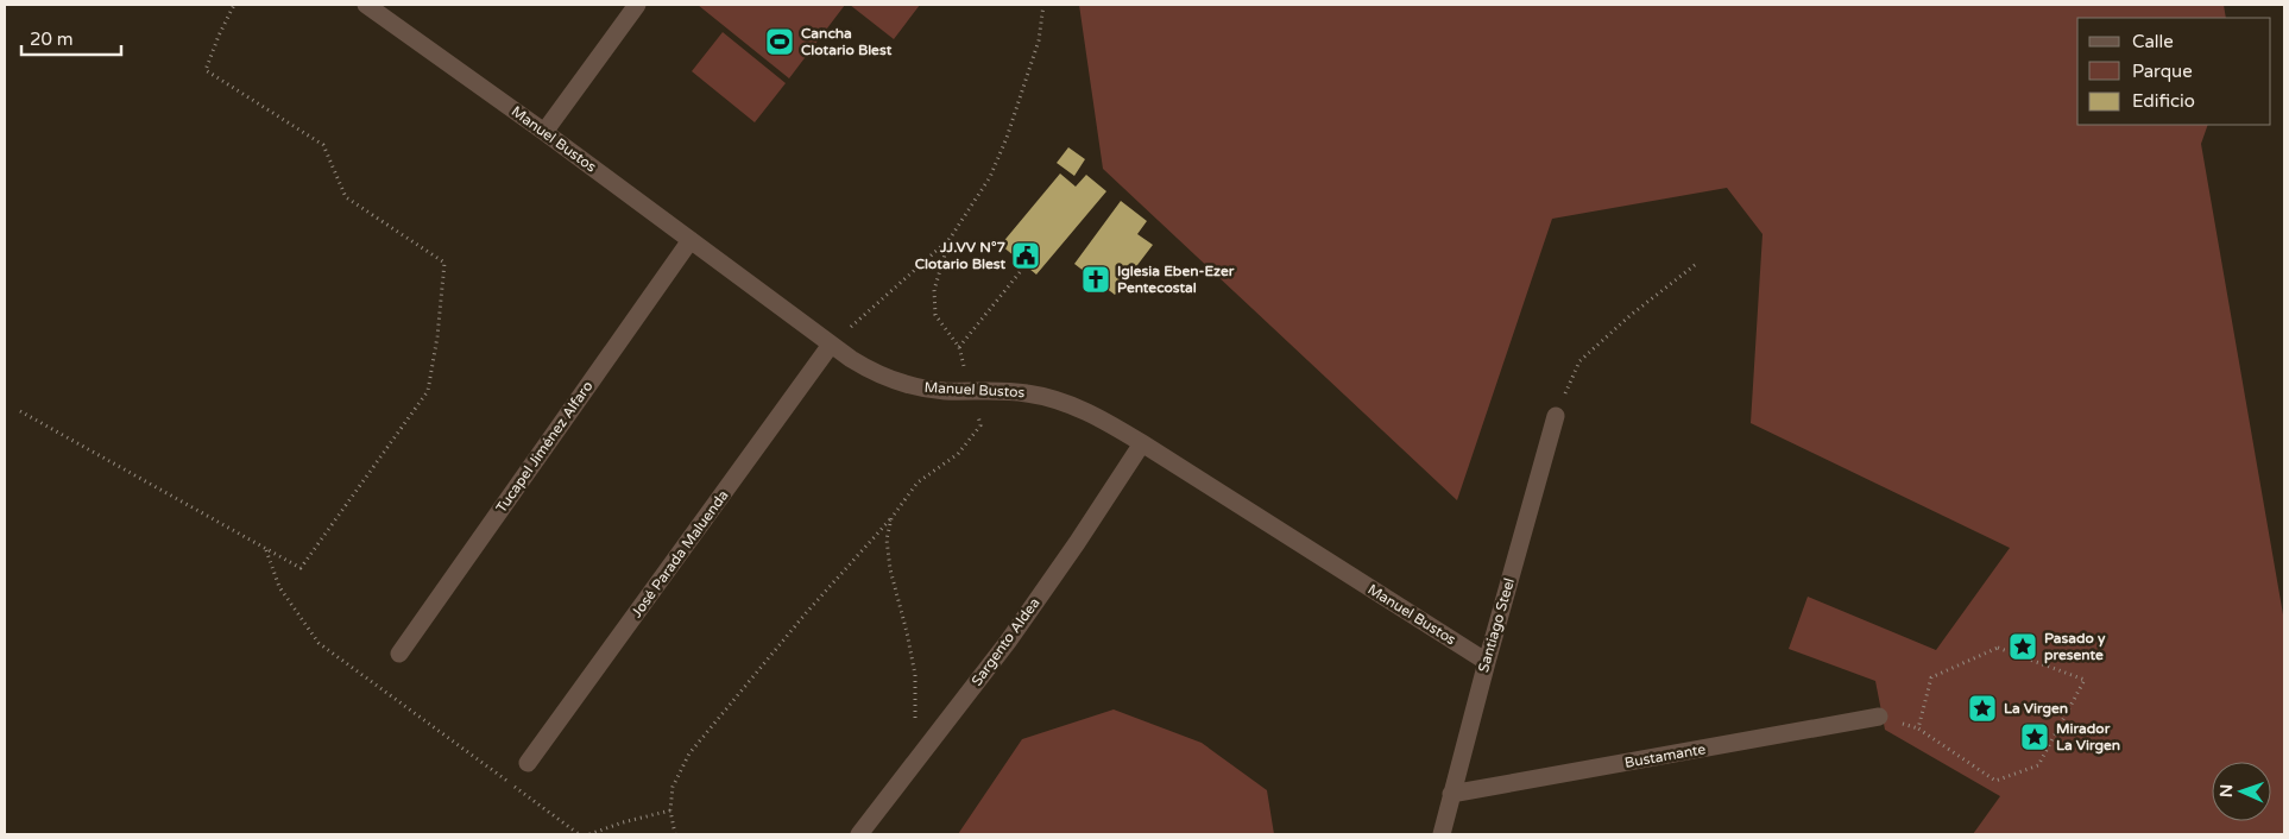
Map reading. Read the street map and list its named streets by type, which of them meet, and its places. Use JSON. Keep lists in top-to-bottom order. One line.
{"streets":{"street":["Manuel Bustos","Tucapel Jiménez Alfaro","José Parada Maluenda","Santiago Steel","Sargento Aldea","Bustamante"]},"crossings":[["Manuel Bustos","Tucapel Jiménez Alfaro"],["Manuel Bustos","José Parada Maluenda"],["Manuel Bustos","Santiago Steel"],["Manuel Bustos","Sargento Aldea"],["Santiago Steel","Bustamante"]],"places":{"sports":["Cancha Clotario Blest"],"public building":["JJ.VV N°7 Clotario Blest"],"church":["Iglesia Eben-Ezer Pentecostal"],"place":["Pasado y presente","La Virgen","Mirador La Virgen"]},"legend":["Calle","Parque","Edificio"],"scale_bar":"20 m","north":"left"}
